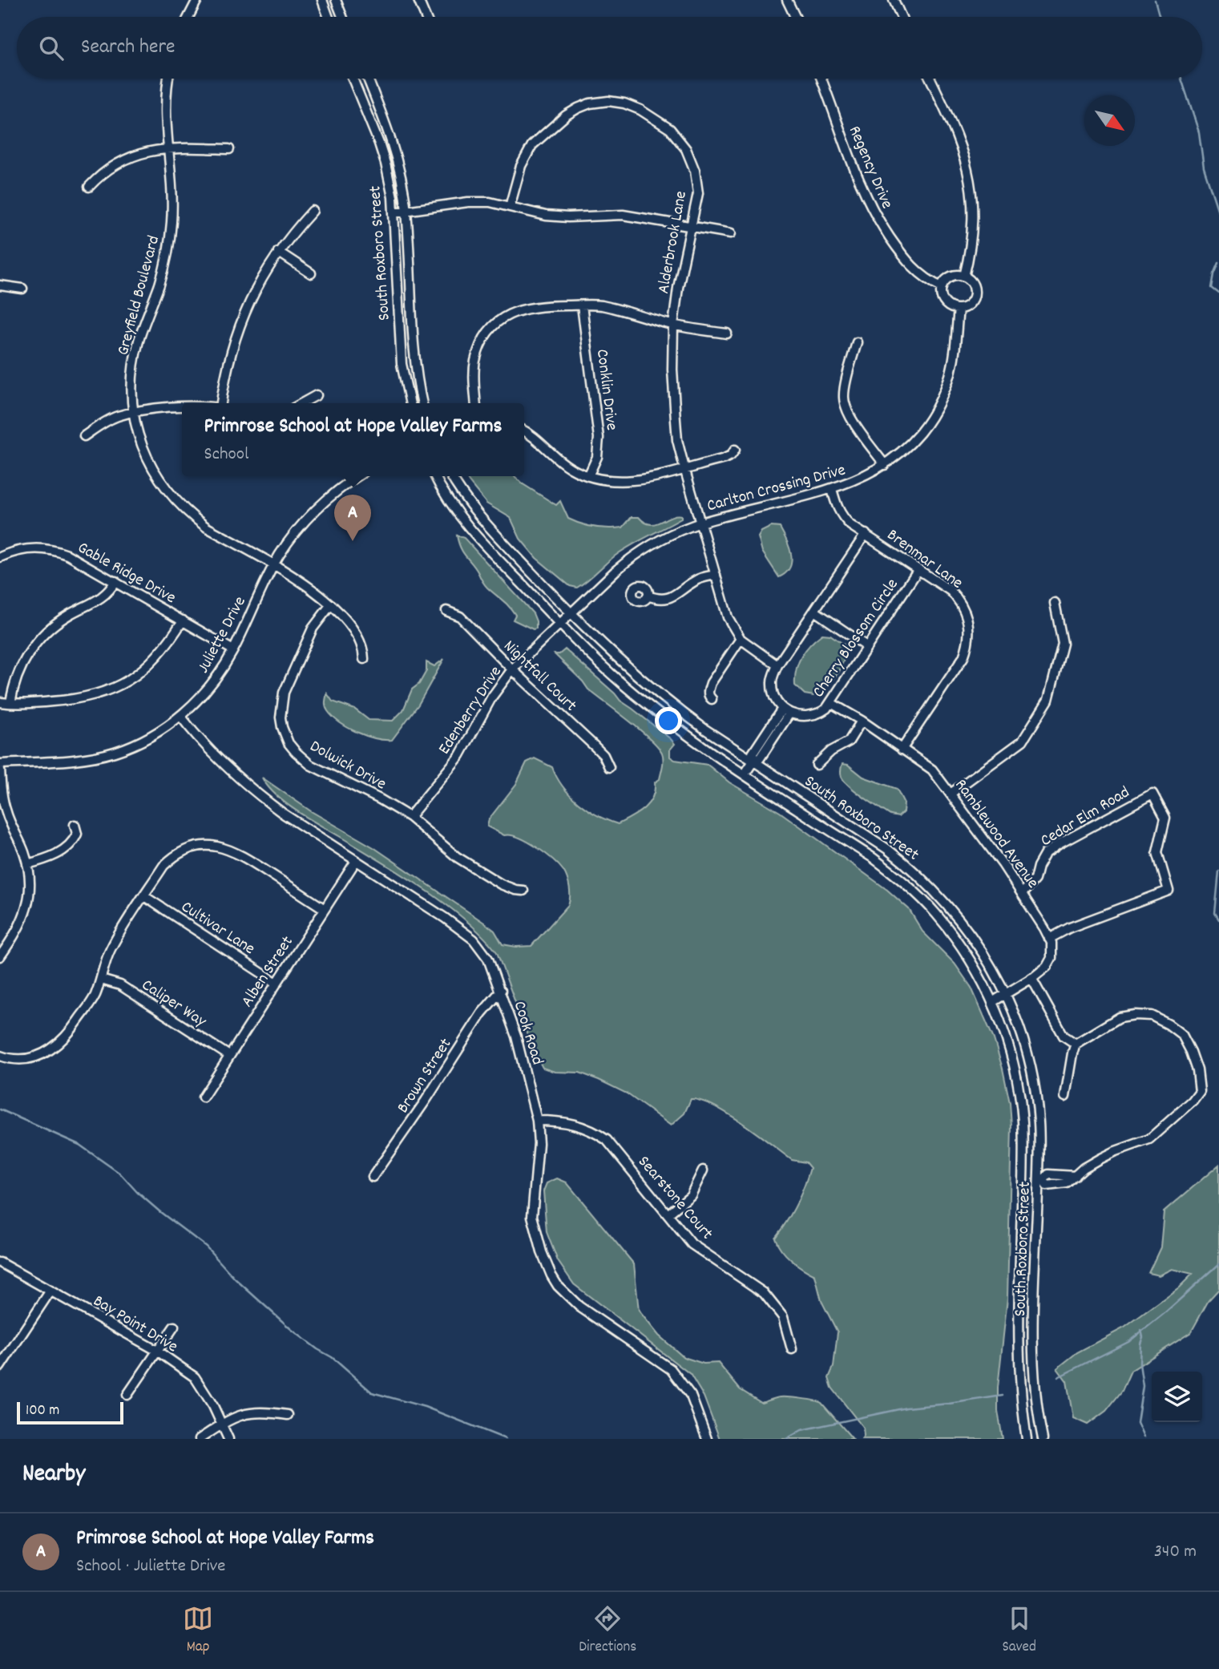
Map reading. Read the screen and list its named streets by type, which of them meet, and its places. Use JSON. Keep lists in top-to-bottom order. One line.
{"streets":{"street":["Regency Drive","Alderbrook Lane","South Roxboro Street","Greyfield Boulevard","Conklin Drive","Carlton Crossing Drive","Brenmar Lane","Gable Ridge Drive","Juliette Drive","Cherry Blossom Circle","Nightfall Court","Edenberry Drive","Dolwick Drive","Cedar Elm Road","Ramblewood Avenue","Cultivar Lane","Alben Street","Caliper Way","Cook Road","Brown Street","Searstone Court","Bay Point Drive"]},"crossings":[["Regency Drive","Carlton Crossing Drive"],["Alderbrook Lane","Carlton Crossing Drive"],["South Roxboro Street","Carlton Crossing Drive"],["South Roxboro Street","Edenberry Drive"],["Greyfield Boulevard","Juliette Drive"],["Greyfield Boulevard","Dolwick Drive"],["Carlton Crossing Drive","Brenmar Lane"],["Carlton Crossing Drive","Edenberry Drive"],["Brenmar Lane","Cherry Blossom Circle"],["Brenmar Lane","Ramblewood Avenue"],["Gable Ridge Drive","Juliette Drive"],["Juliette Drive","Cook Road"],["Cherry Blossom Circle","Ramblewood Avenue"],["Nightfall Court","Edenberry Drive"],["Edenberry Drive","Dolwick Drive"],["Cedar Elm Road","Ramblewood Avenue"],["Cultivar Lane","Alben Street"],["Alben Street","Caliper Way"],["Alben Street","Cook Road"],["Cook Road","Brown Street"],["Cook Road","Searstone Court"]],"scale_bar":"100 m","north":"bottom right","page":{"search":"Search here","popup":["Primrose School at Hope Valley Farms","School"],"pins":"A","scale":"100 m","heading":"Nearby","list":[{"mark":"A","name":"Primrose School at Hope Valley Farms","note":"School · Juliette Drive","value":"340 m"}],"nav":["Map","Directions","Saved"]}}
